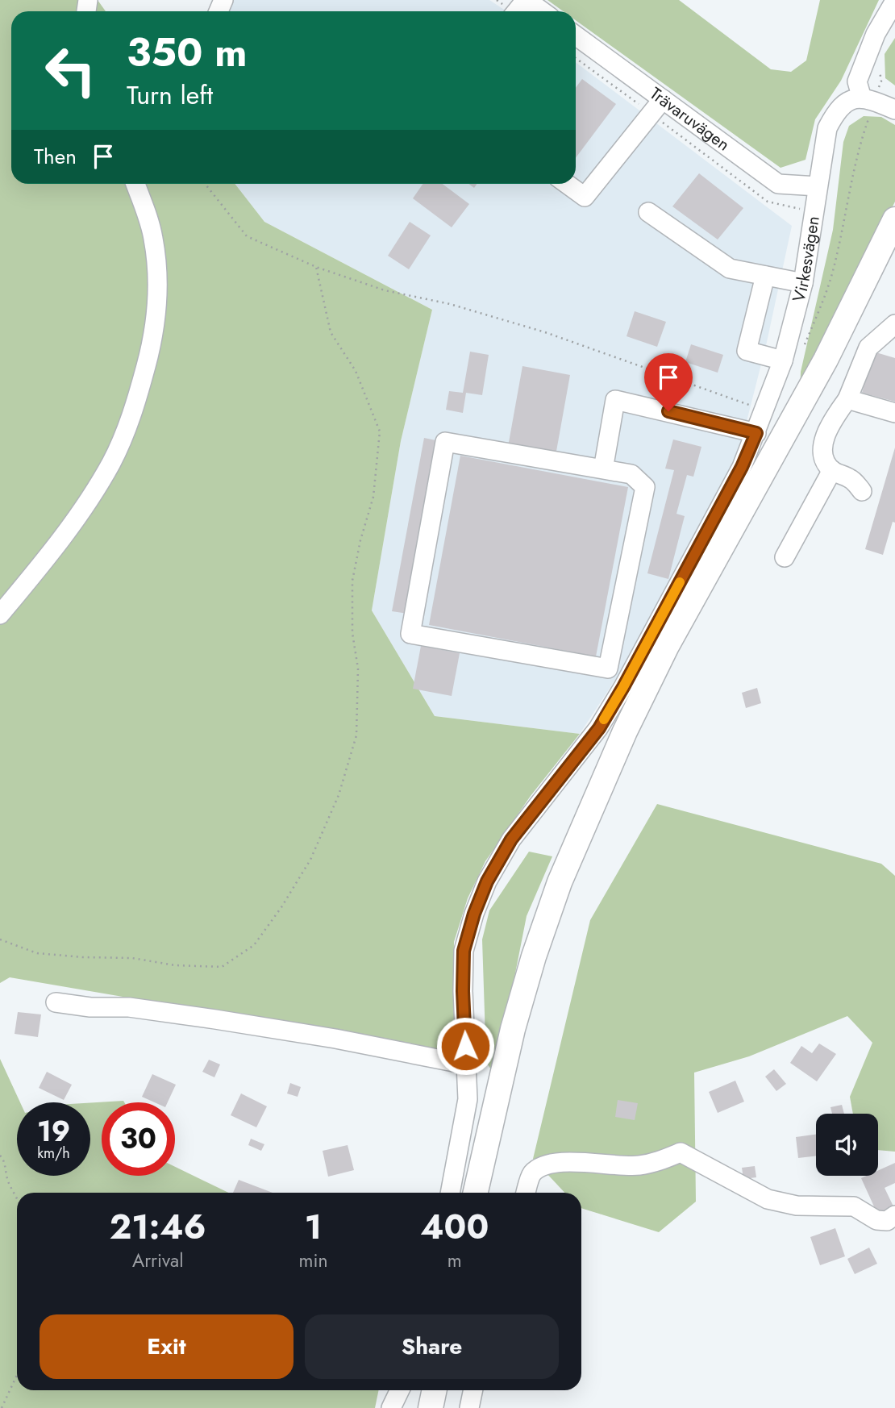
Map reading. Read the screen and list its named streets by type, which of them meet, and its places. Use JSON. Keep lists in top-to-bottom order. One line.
{"streets":{"street":["Trävaruvägen","Virkesvägen"]},"crossings":[["Trävaruvägen","Virkesvägen"]],"page":{"turn":["350 m","Turn left"],"then":"Then","speed":"19 km/h","limit":"30","eta":["21:46","Arrival","1","min","400","m"],"buttons":["Exit","Share"]}}
